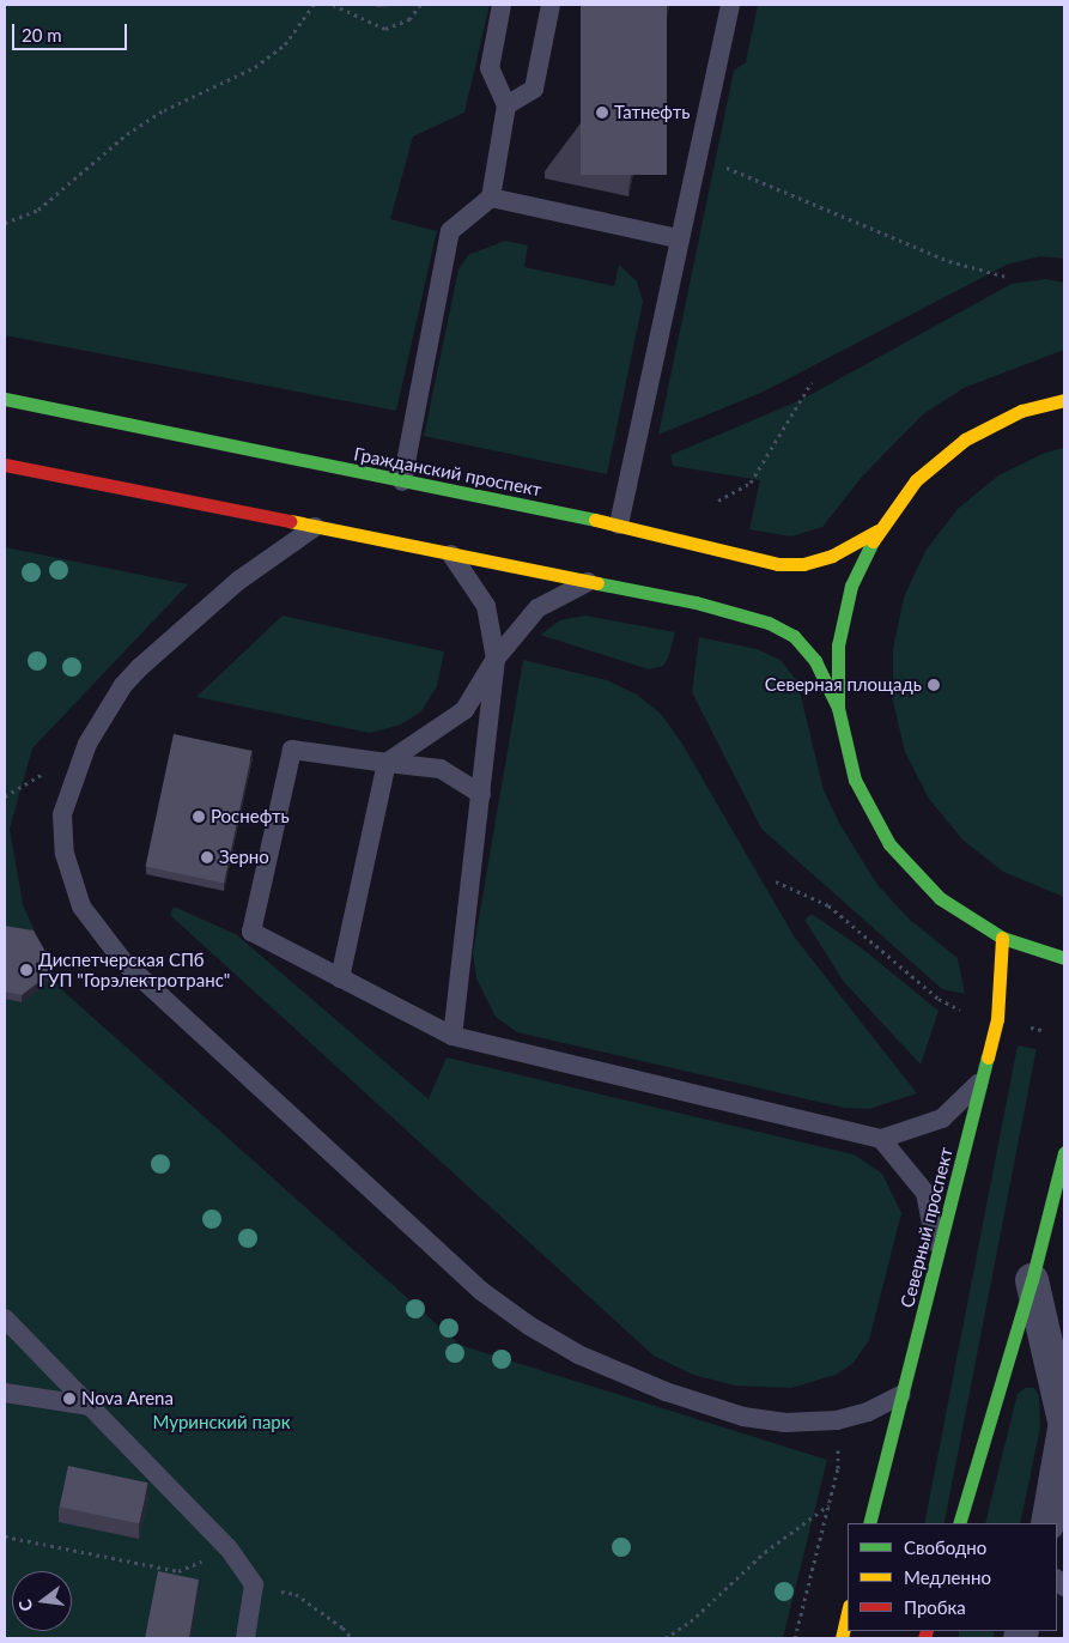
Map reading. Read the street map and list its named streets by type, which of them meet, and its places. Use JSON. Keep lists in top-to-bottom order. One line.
{"streets":{"main road":["Гражданский проспект","Северный проспект"]},"parks":["Муринский парк"],"places":["Татнефть","Северная площадь","Роснефть","Зерно","Диспетчерская СПб ГУП \"Горэлектротранс\"","Nova Arena"],"legend":["Свободно","Медленно","Пробка"],"scale_bar":"20 m","north":"left"}
